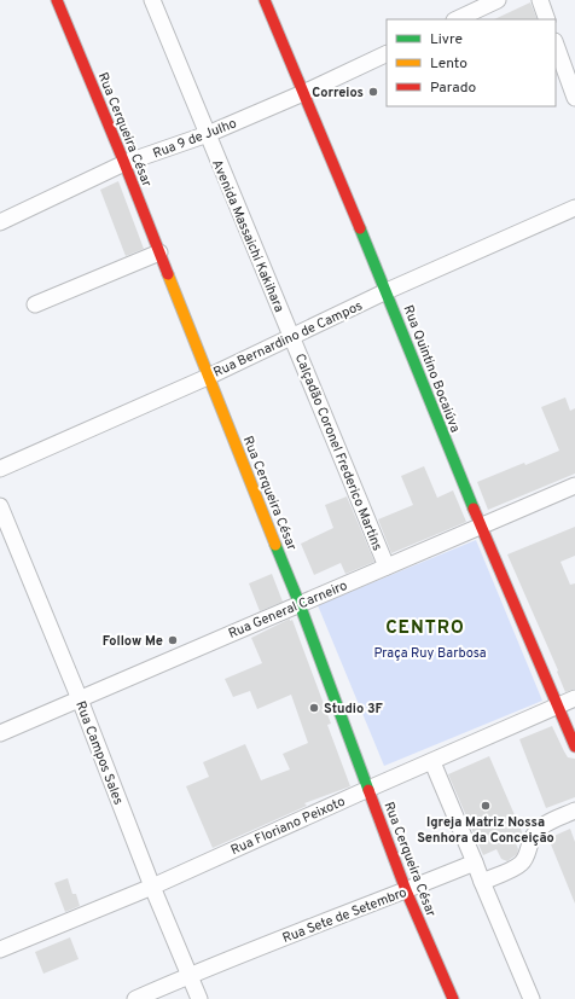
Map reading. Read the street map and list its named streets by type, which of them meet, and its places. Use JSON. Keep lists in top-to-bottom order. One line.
{"streets":{"street":["Rua Cerqueira César","Rua 9 de Julho","Avenida Massaichi Kakihara","Rua Bernardino de Campos","Rua Quintino Bocaiúva","Calçadão Coronel Frederico Martins","Rua General Carneiro","Rua Campos Sales","Rua Floriano Peixoto","Rua Sete de Setembro"]},"crossings":[["Rua Cerqueira César","Rua 9 de Julho"],["Rua Cerqueira César","Rua Bernardino de Campos"],["Rua Cerqueira César","Rua General Carneiro"],["Rua Cerqueira César","Rua Floriano Peixoto"],["Rua Cerqueira César","Rua Sete de Setembro"],["Rua 9 de Julho","Avenida Massaichi Kakihara"],["Rua 9 de Julho","Rua Quintino Bocaiúva"],["Avenida Massaichi Kakihara","Rua Bernardino de Campos"],["Avenida Massaichi Kakihara","Calçadão Coronel Frederico Martins"],["Rua Bernardino de Campos","Rua Quintino Bocaiúva"],["Rua Bernardino de Campos","Calçadão Coronel Frederico Martins"],["Rua Quintino Bocaiúva","Rua General Carneiro"],["Rua Quintino Bocaiúva","Rua Floriano Peixoto"],["Calçadão Coronel Frederico Martins","Rua General Carneiro"],["Rua General Carneiro","Rua Campos Sales"],["Rua Campos Sales","Rua Floriano Peixoto"],["Rua Campos Sales","Rua Sete de Setembro"]],"districts":["CENTRO"],"parks":["Praça Ruy Barbosa"],"places":["Correios","Follow Me","Studio 3F","Igreja Matriz Nossa Senhora da Conceição"],"legend":["Livre","Lento","Parado"]}
